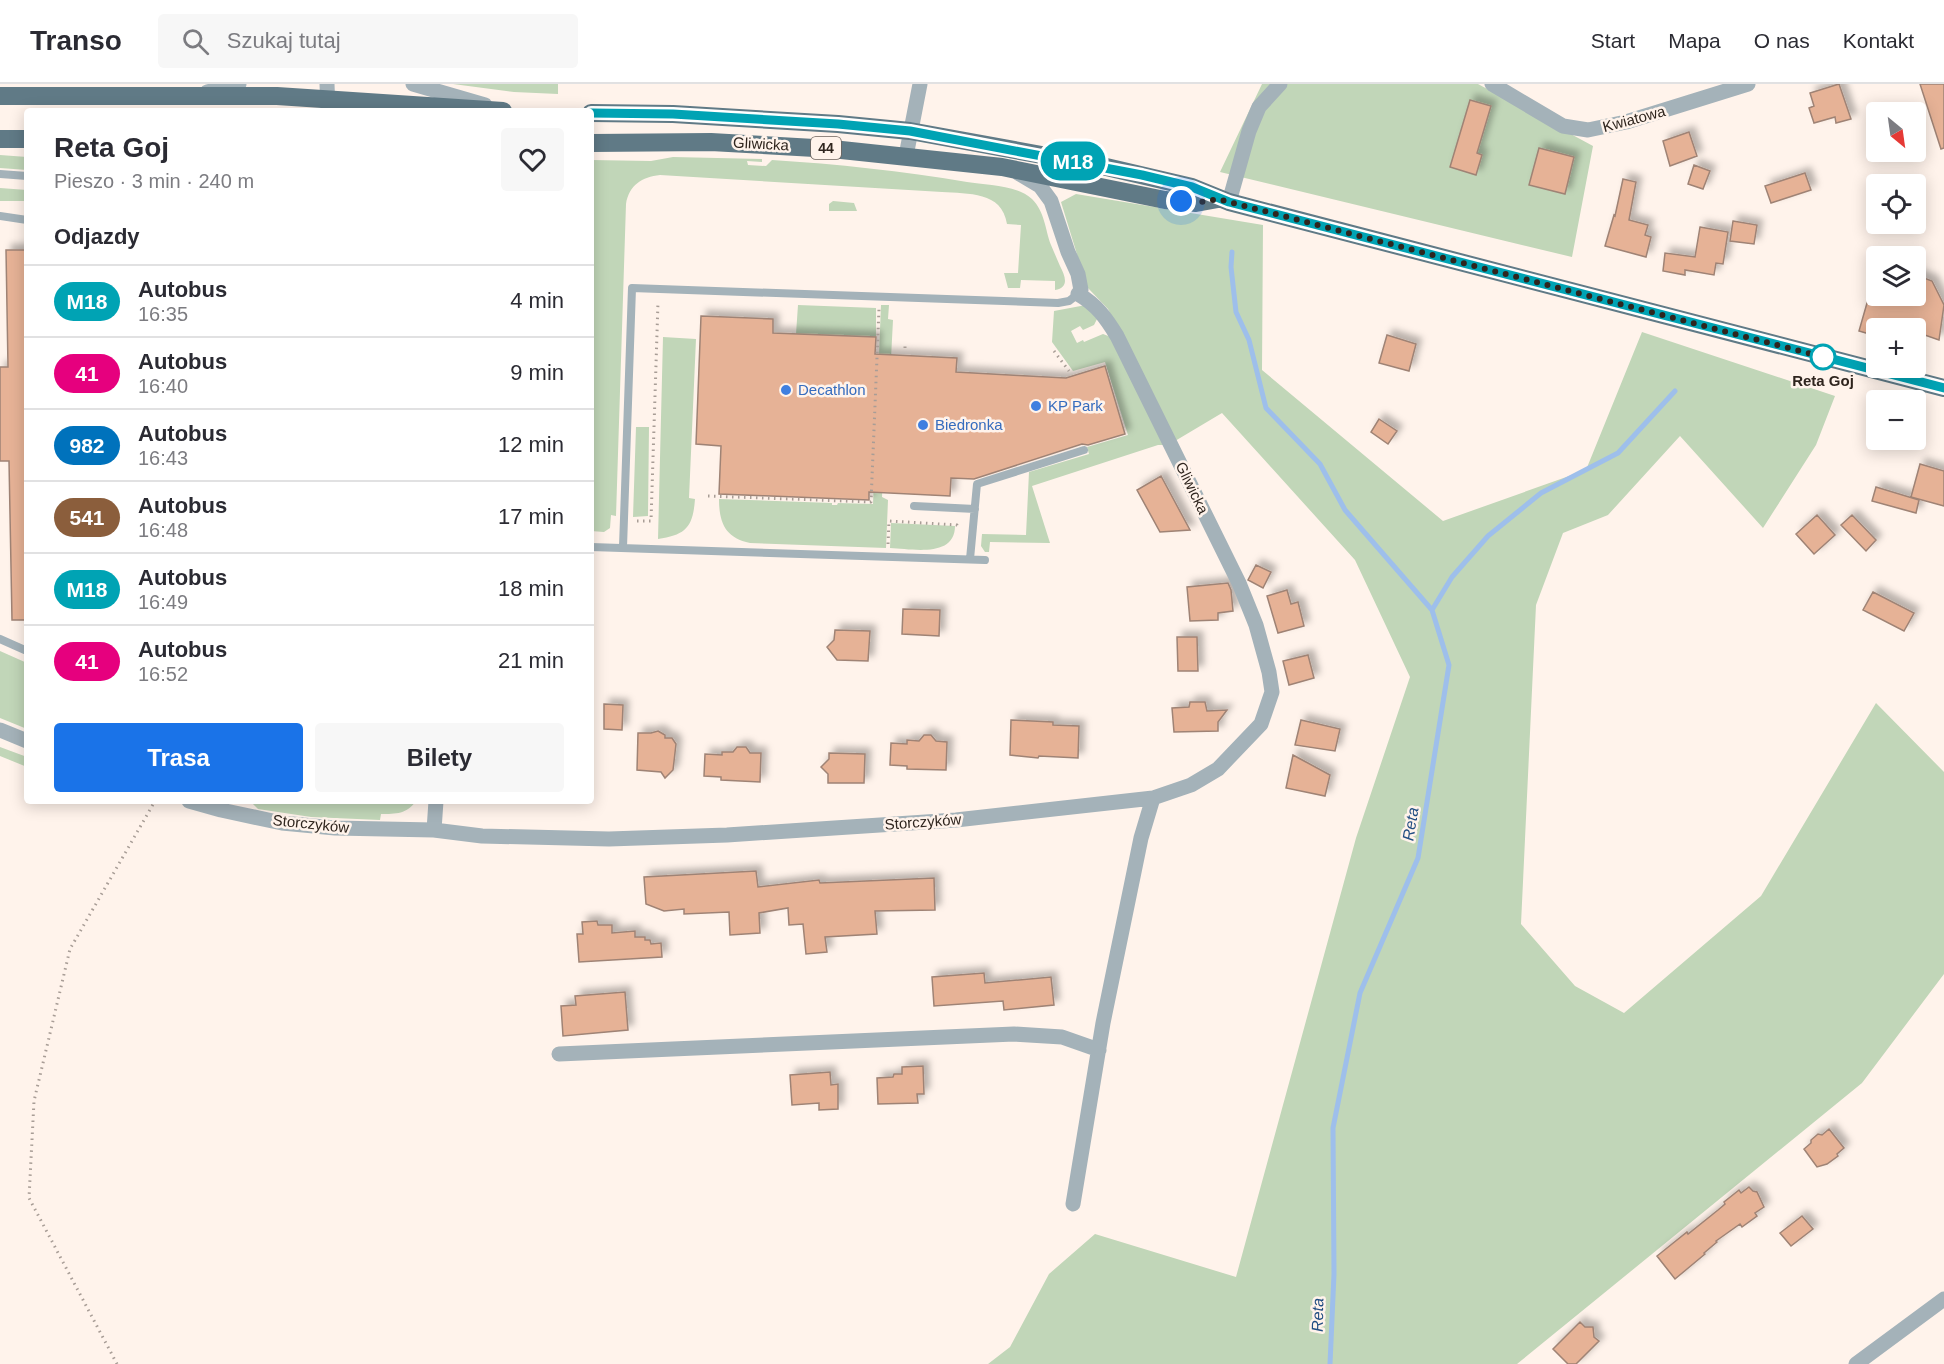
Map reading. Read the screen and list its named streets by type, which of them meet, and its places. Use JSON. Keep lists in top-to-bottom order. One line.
{"streets":{"main road":["Gliwicka","44"],"street":["Kwiatowa","Storczyków"]},"crossings":[["Gliwicka","Storczyków"]],"water":["Reta"],"places":["Reta Goj","Decathlon","KP Park","Biedronka"],"lines":["bus line M18"],"north":"bottom right","page":{"header":"Transo","search":"Szukaj tutaj","nav":["Start","Mapa","O nas","Kontakt"],"on_map":"M18","map_buttons":["+","−"],"heading":[["Reta Goj","Pieszo · 3 min · 240 m"],"Odjazdy"],"list":[{"mark":"M18","name":"Autobus","note":"16:35","value":"4 min"},{"mark":"41","name":"Autobus","note":"16:40","value":"9 min"},{"mark":"982","name":"Autobus","note":"16:43","value":"12 min"},{"mark":"541","name":"Autobus","note":"16:48","value":"17 min"},{"mark":"M18","name":"Autobus","note":"16:49","value":"18 min"},{"mark":"41","name":"Autobus","note":"16:52","value":"21 min"}],"buttons":["Trasa","Bilety"]}}
